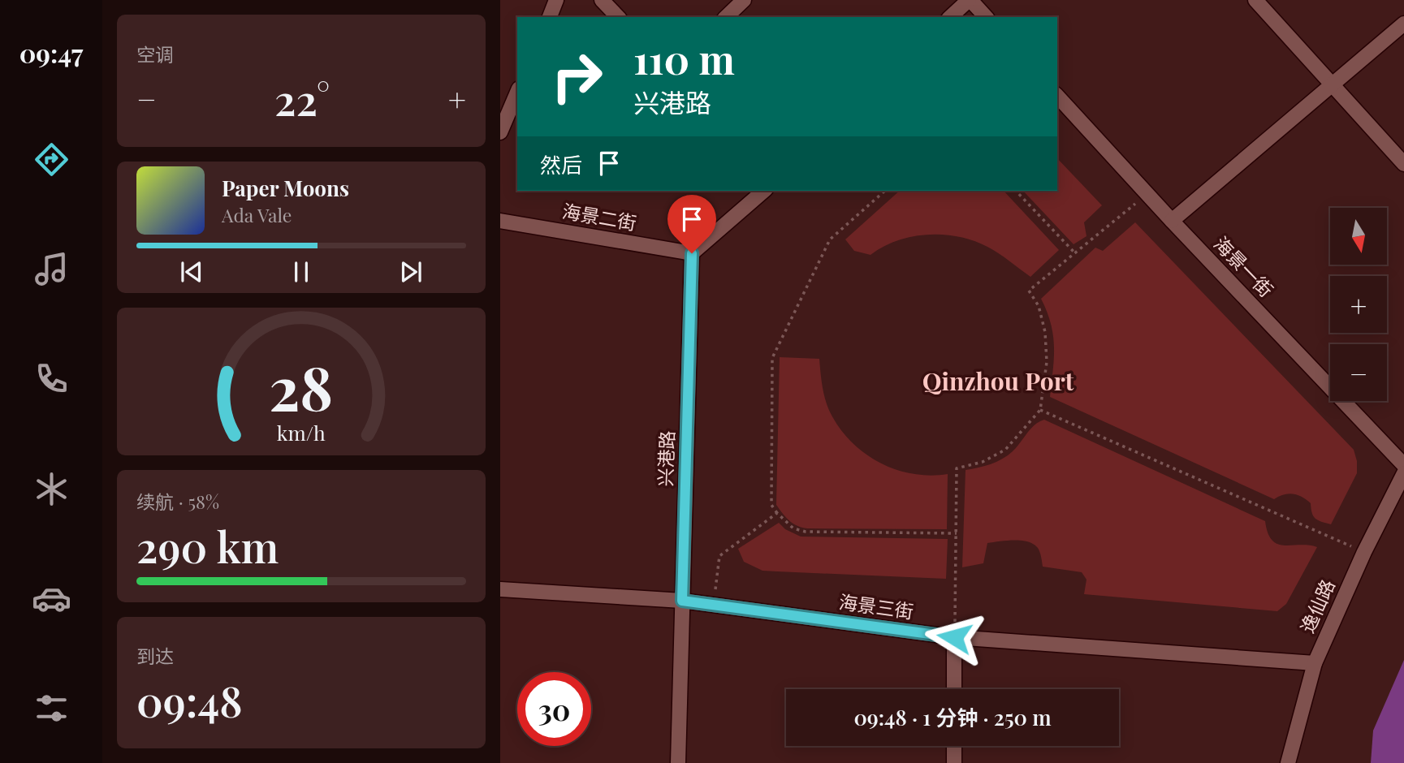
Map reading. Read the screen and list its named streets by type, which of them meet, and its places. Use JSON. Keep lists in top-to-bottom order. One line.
{"streets":{"street":["海景二街","海景一街","兴港路","逸仙路","海景三街"]},"crossings":[["海景二街","兴港路"],["兴港路","海景三街"],["逸仙路","海景三街"]],"districts":["Qinzhou Port"],"north":"bottom","page":{"tabs":"09:47","tile":["空调",["续航 · 58%","290 km"],["到达","09:48"]],"turn":["110 m","兴港路"],"heat":["−","22°","+"],"then":"然后","song":["Paper Moons","Ada Vale"],"map_buttons":["+","−"],"limit":"30","trip":"09:48 · 1 分钟 · 250 m","gauge":["28","km/h"]}}
